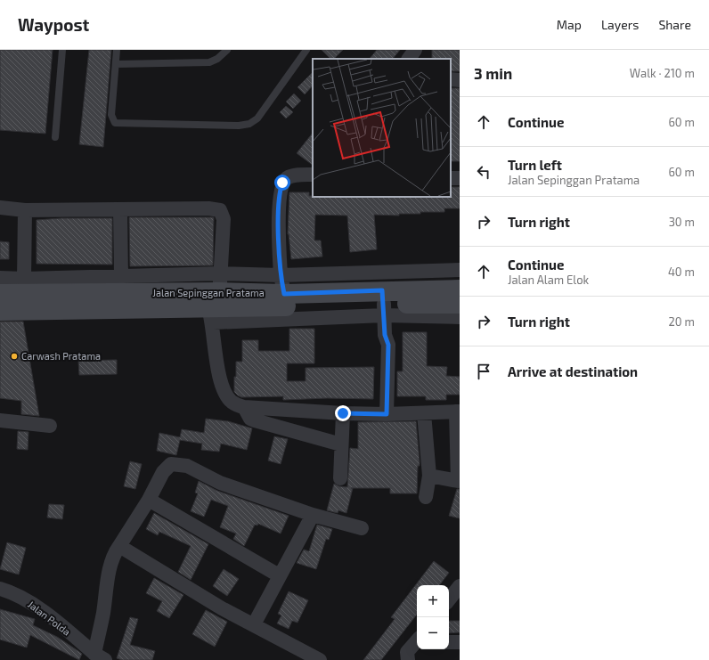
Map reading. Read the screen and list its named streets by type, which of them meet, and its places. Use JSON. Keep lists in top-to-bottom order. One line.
{"streets":{"street":["Jalan Sepinggan Pratama","Jalan Polda"]},"places":["Carwash Pratama"],"page":{"header":"Waypost","nav":["Map","Layers","Share"],"heading":["3 min","Walk · 210 m"],"list":[["Continue","60 m"],["Turn left","Jalan Sepinggan Pratama","60 m"],["Turn right","30 m"],["Continue","Jalan Alam Elok","40 m"],["Turn right","20 m"],"Arrive at destination"],"map_buttons":["+","−"]}}
